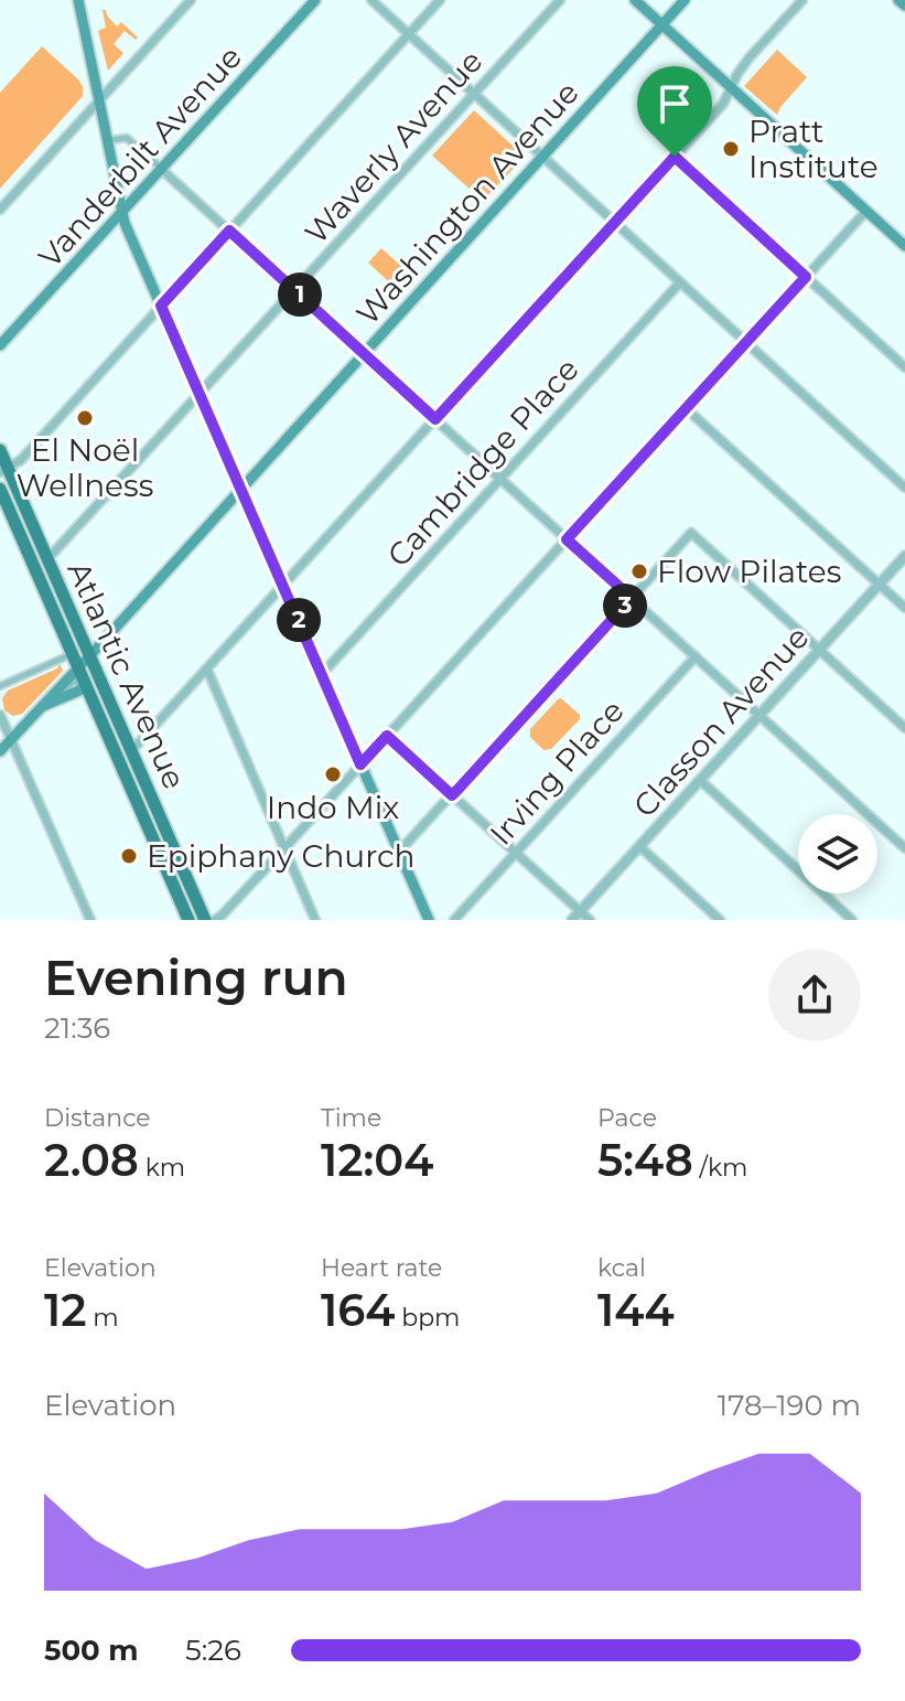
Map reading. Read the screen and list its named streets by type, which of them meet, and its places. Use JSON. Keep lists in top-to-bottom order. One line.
{"streets":{"main road":["Vanderbilt Avenue","Washington Avenue","Atlantic Avenue"],"street":["Waverly Avenue","Cambridge Place","Classon Avenue","Irving Place"]},"crossings":[["Waverly Avenue","Atlantic Avenue"],["Washington Avenue","Atlantic Avenue"]],"places":["Pratt Institute","El Noël Wellness","Flow Pilates","Indo Mix","Epiphany Church"],"page":{"pins":["1","3","2"],"heading":["Evening run","21:36"],"stats":[["Distance","2.08 km"],["Time","12:04"],["Pace","5:48 /km"],["Elevation","12 m"],["Heart rate","164 bpm"],["kcal","144"]],"chart":["Elevation","178–190 m"],"list":[{"name":"500 m","note":"5:26"}]}}
